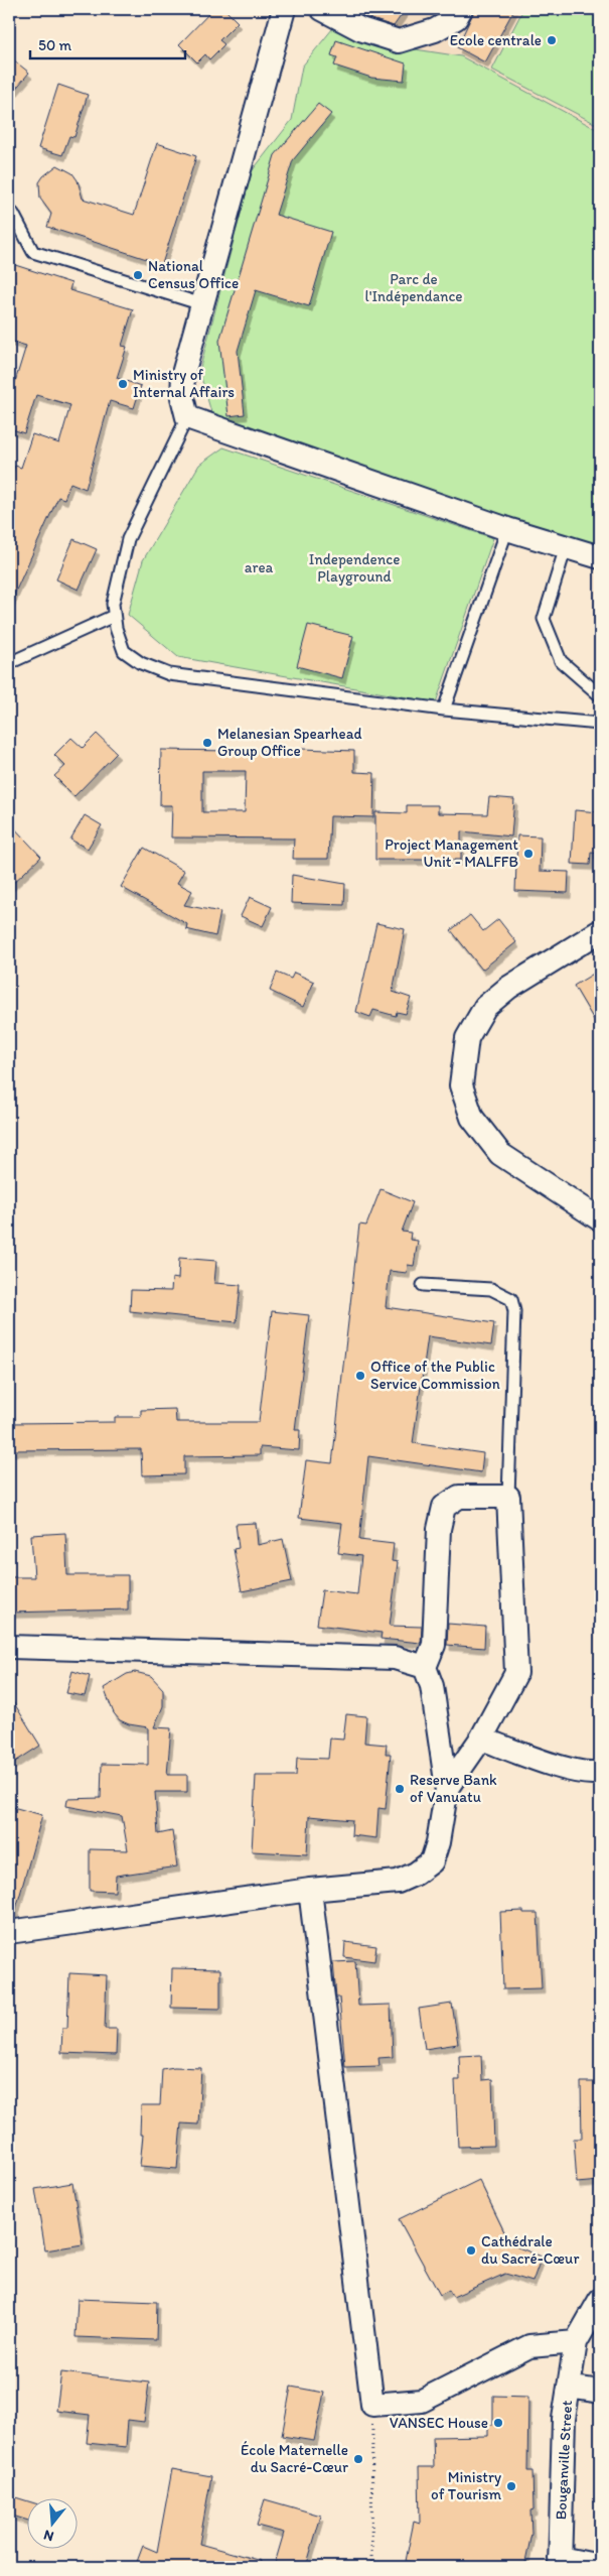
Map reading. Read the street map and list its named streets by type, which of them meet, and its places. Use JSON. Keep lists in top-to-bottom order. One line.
{"streets":{"street":["Bouganville Street"]},"parks":["Parc de l'Indépendance","Independence Playground","area"],"places":["Ecole centrale","National Census Office","Ministry of Internal Affairs","Melanesian Spearhead Group Office","Project Management Unit - MALFFB","Office of the Public Service Commission","Reserve Bank of Vanuatu","Cathédrale du Sacré-Cœur","VANSEC House","École Maternelle du Sacré-Cœur","Ministry of Tourism"],"scale_bar":"50 m","north":"bottom"}
